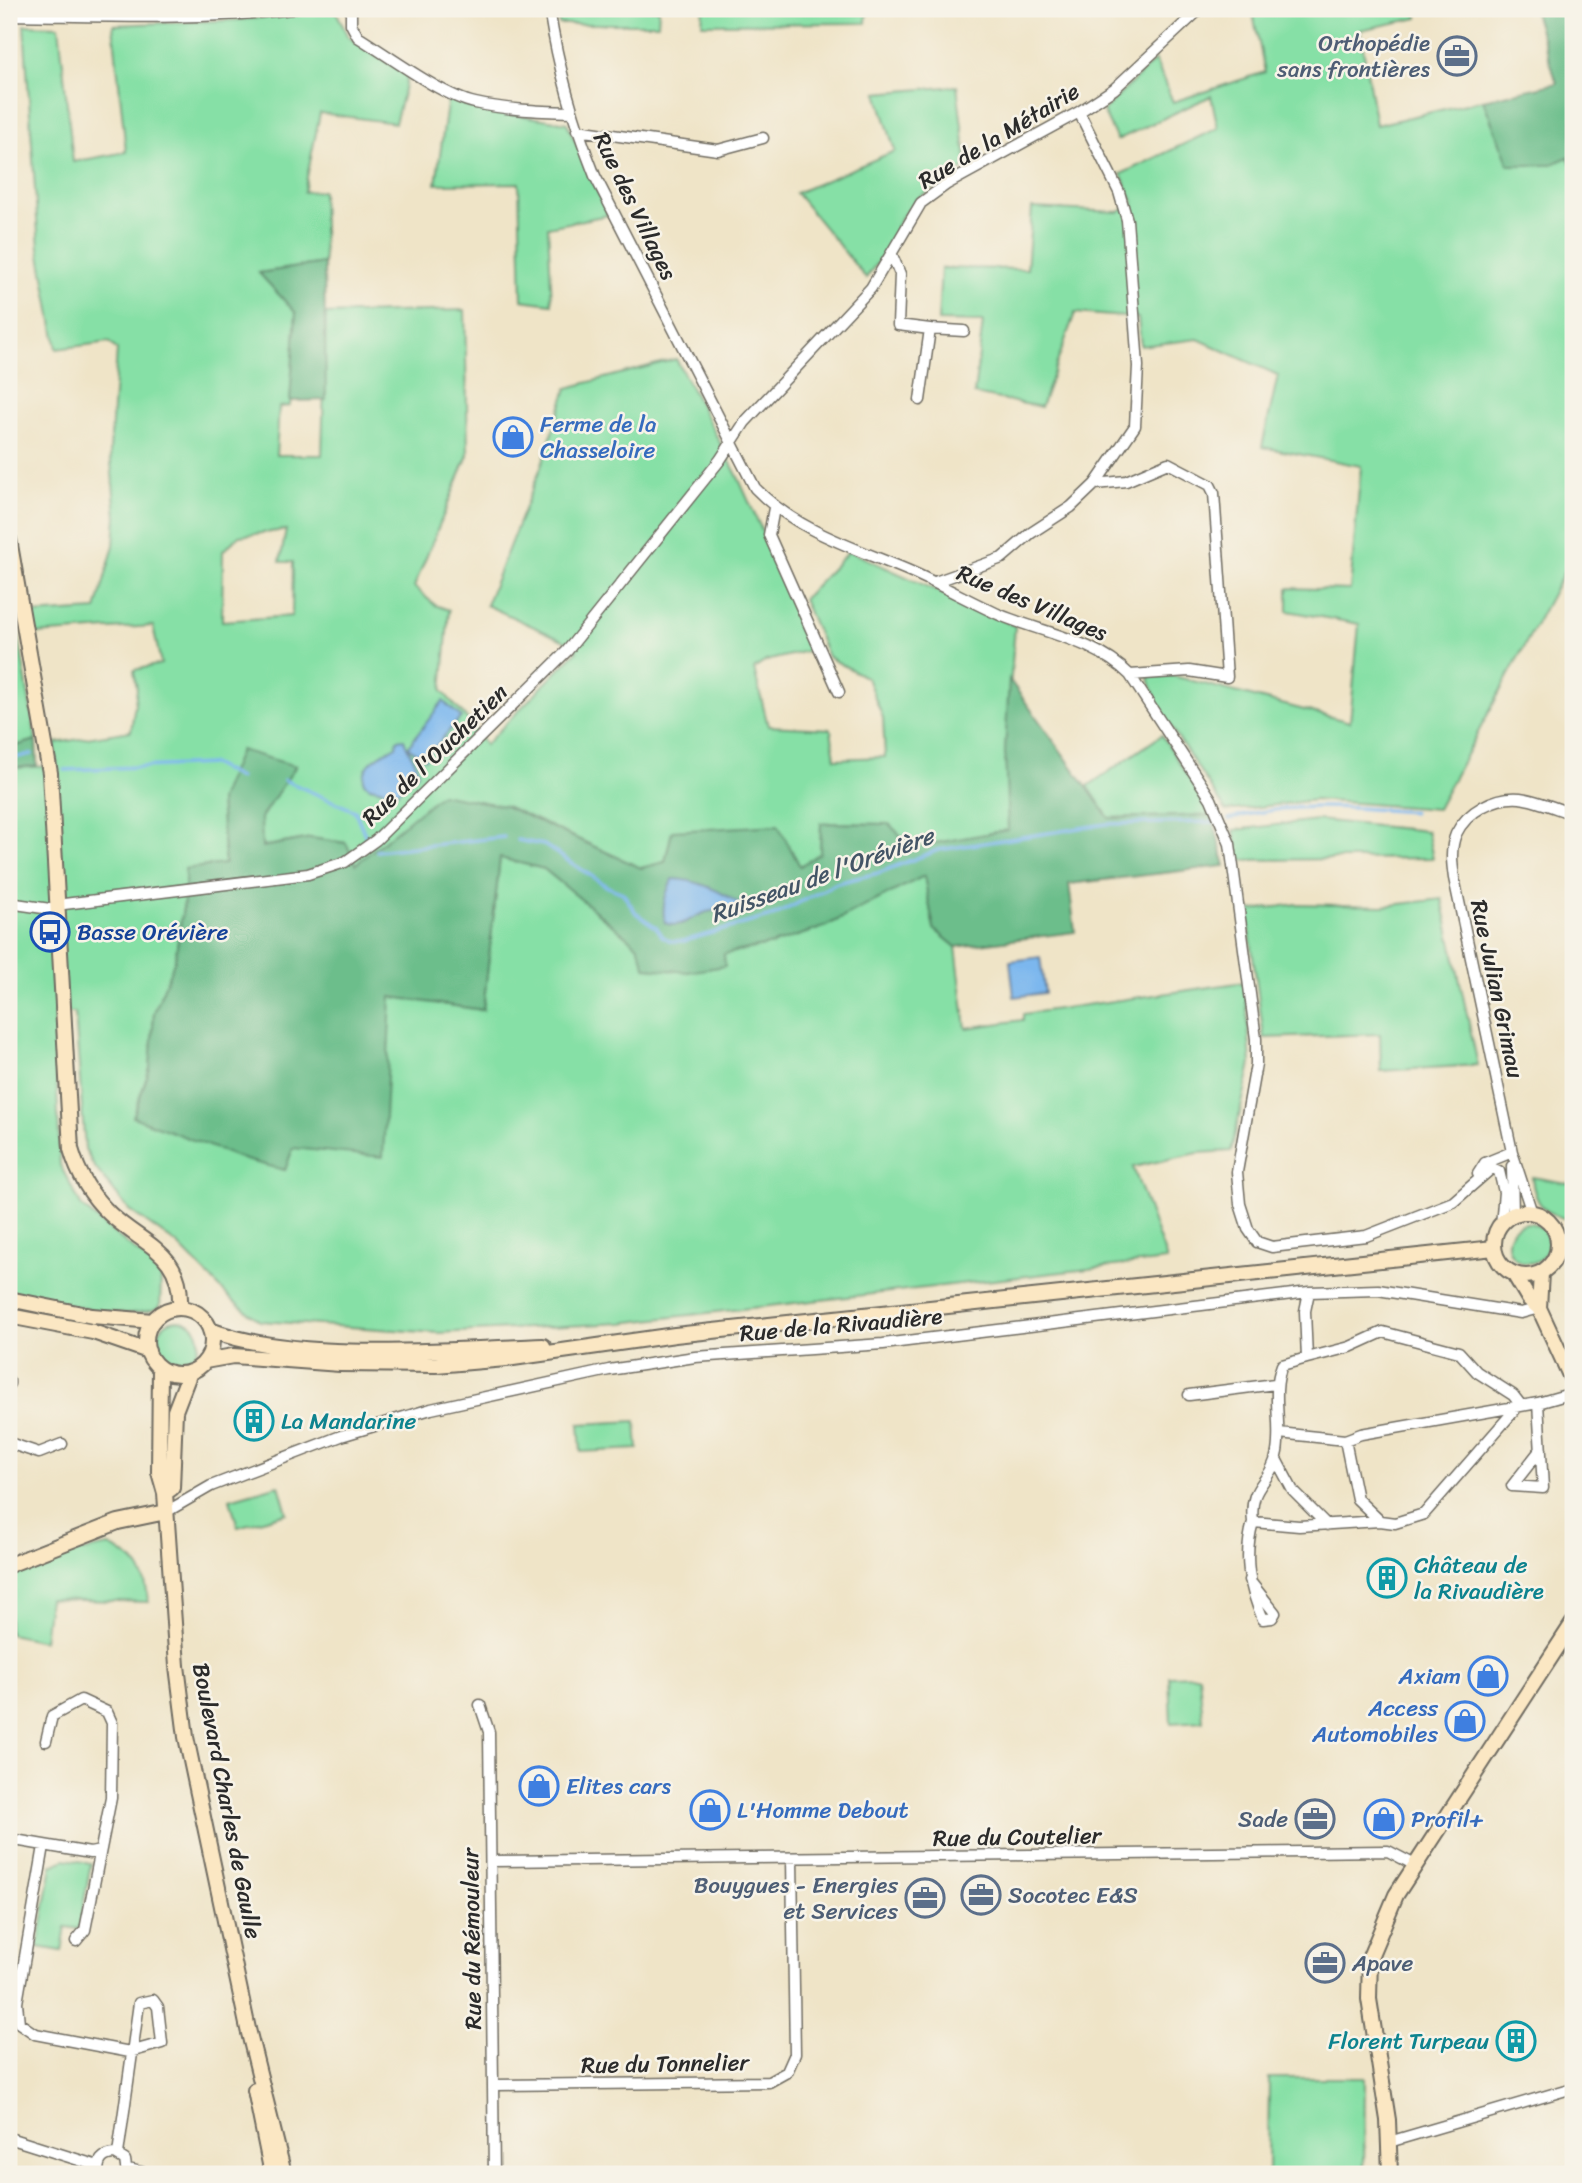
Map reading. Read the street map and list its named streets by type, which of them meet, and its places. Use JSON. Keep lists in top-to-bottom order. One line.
{"streets":{"street":["Rue de la Métairie","Rue des Villages","Rue de l'Ouchetien","Rue Julian Grimau","Rue de la Rivaudière","Boulevard Charles de Gaulle","Rue du Coutelier","Rue du Rémouleur","Rue du Tonnelier"]},"crossings":[["Rue de la Métairie","Rue des Villages"],["Rue de la Métairie","Rue de l'Ouchetien"],["Rue des Villages","Rue de l'Ouchetien"],["Rue de la Rivaudière","Boulevard Charles de Gaulle"],["Rue du Coutelier","Rue du Rémouleur"],["Rue du Coutelier","Rue du Tonnelier"],["Rue du Rémouleur","Rue du Tonnelier"]],"water":["Ruisseau de l'Orévière"],"places":{"office":["Orthopédie sans frontières","Sade","Socotec E&S","Bouygues - Energies et Services","Apave"],"shop":["Ferme de la Chasseloire","Axiam","Access Automobiles","Elites cars","L'Homme Debout","Profil+"],"bus stop":["Basse Orévière"],"building":["La Mandarine","Château de la Rivaudière","Florent Turpeau"]}}
